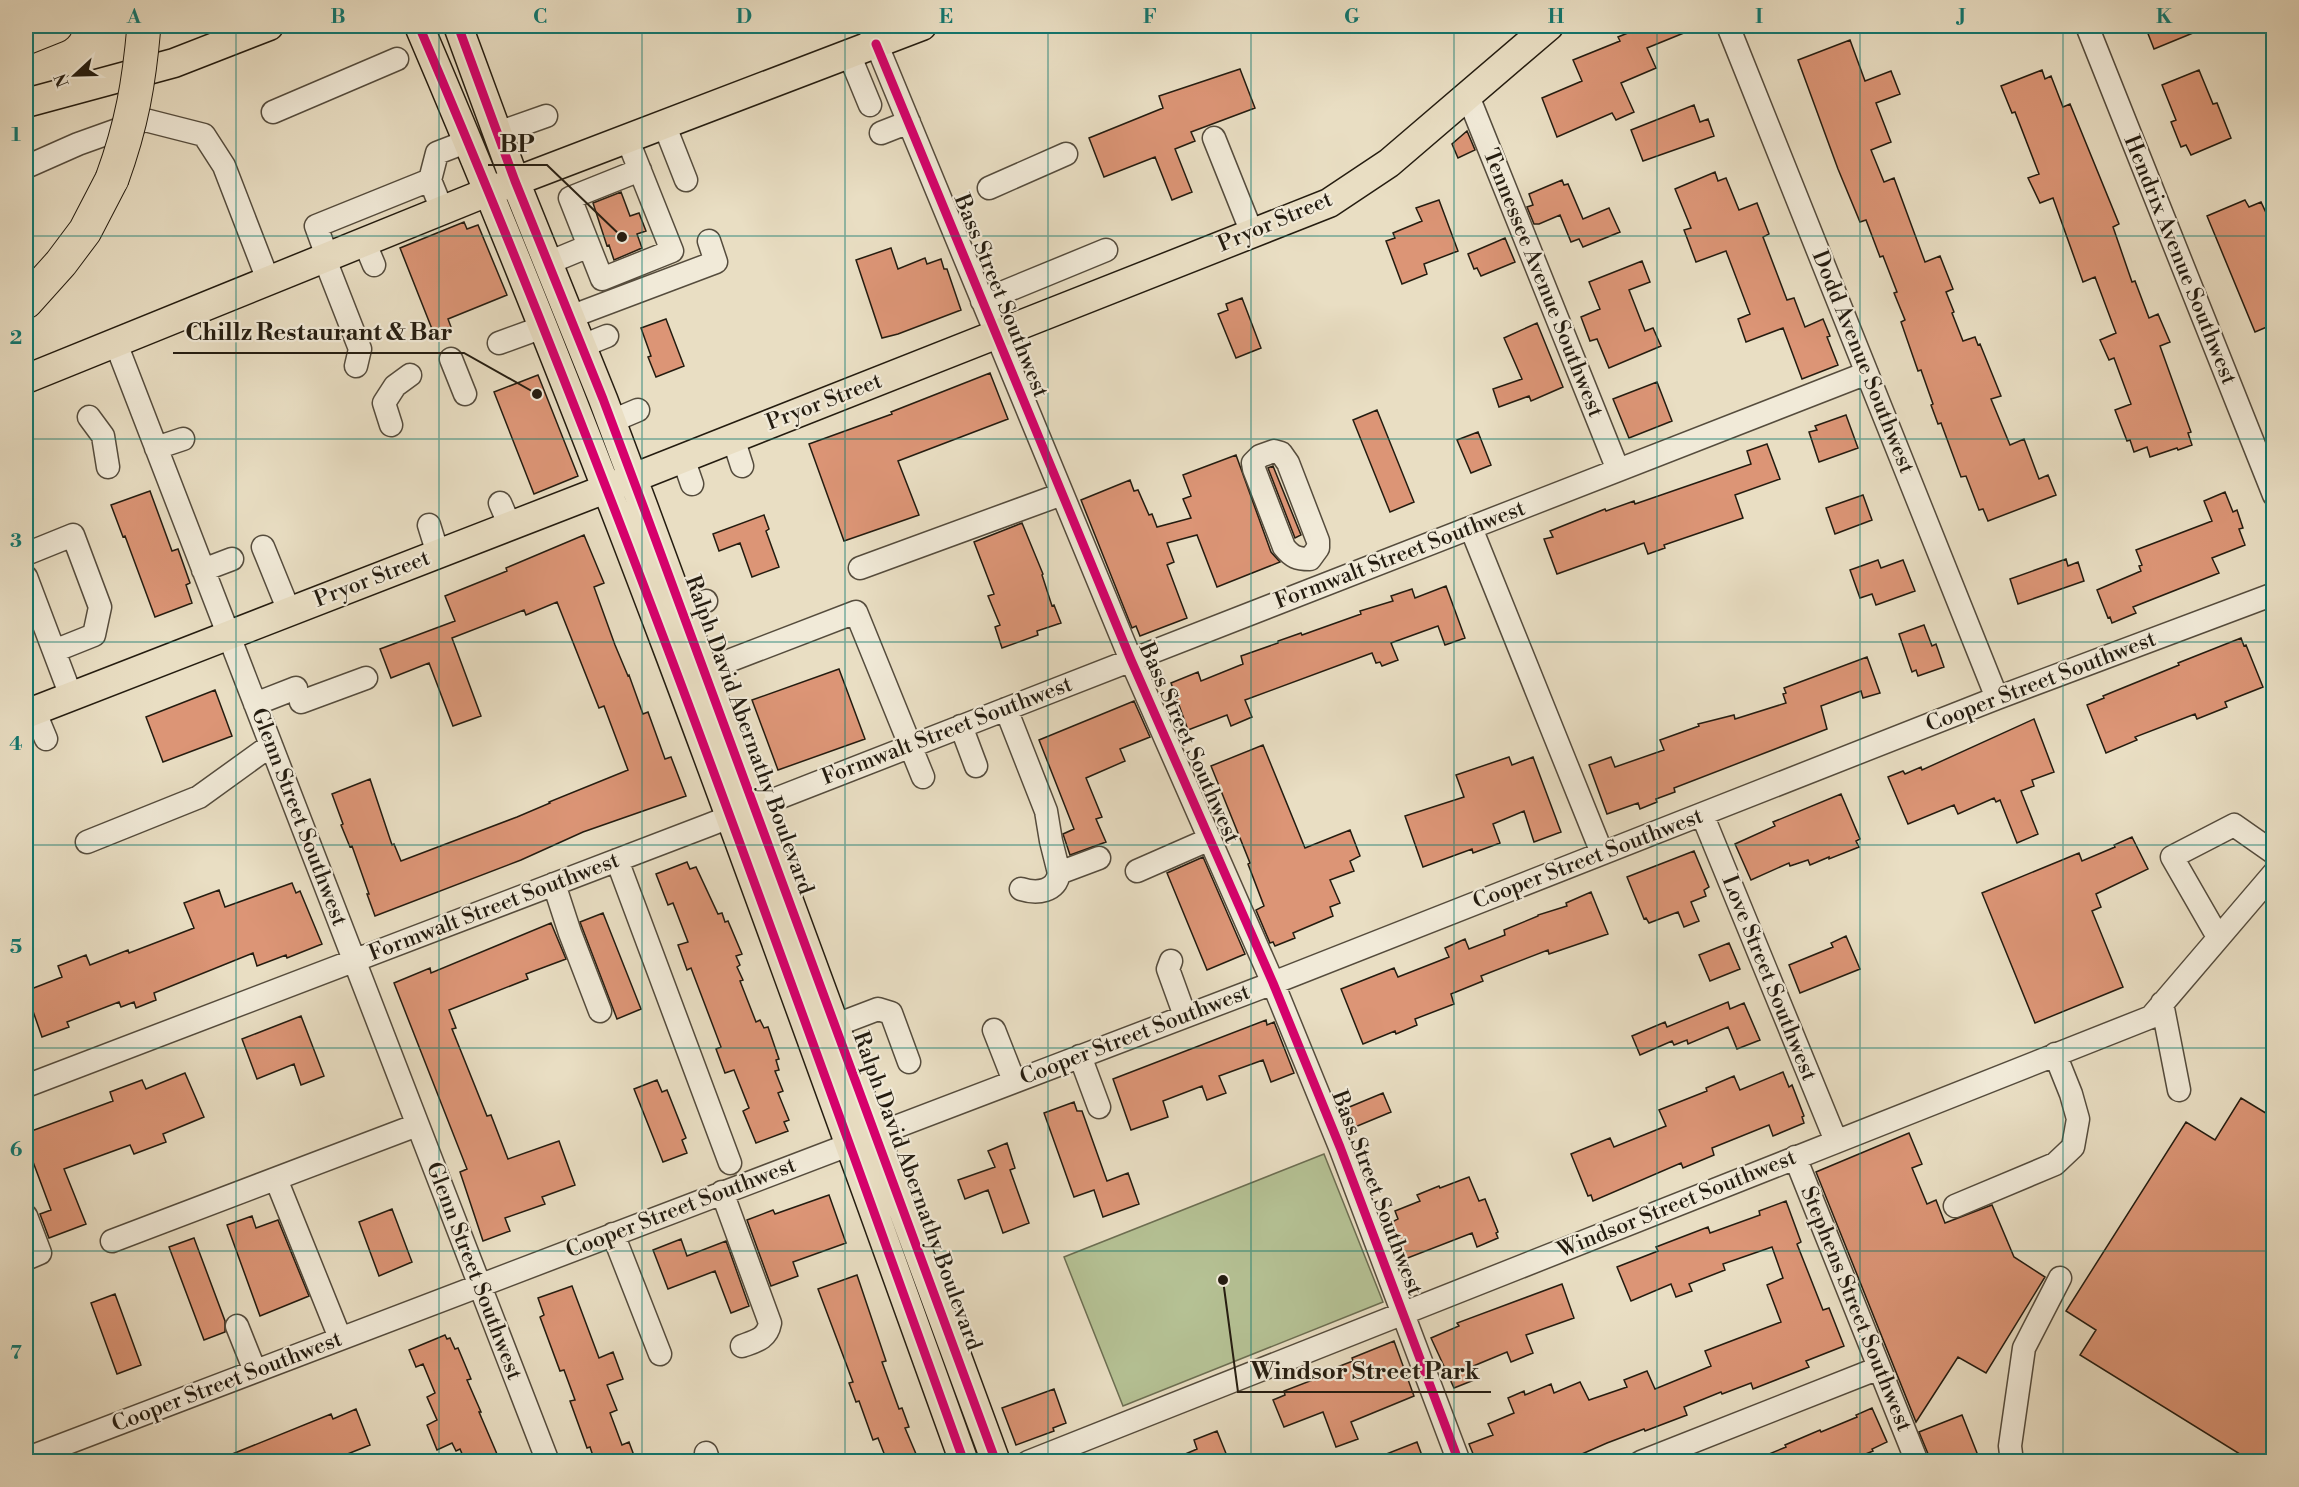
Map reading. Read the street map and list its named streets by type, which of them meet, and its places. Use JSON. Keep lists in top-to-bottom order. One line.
{"streets":{"main road":["Pryor Street","Ralph David Abernathy Boulevard"],"street":["Hendrix Avenue Southwest","Tennessee Avenue Southwest","Bass Street Southwest","Dodd Avenue Southwest","Formwalt Street Southwest","Cooper Street Southwest","Glenn Street Southwest","Love Street Southwest","Windsor Street Southwest","Stephens Street Southwest"]},"crossings":[["Pryor Street","Tennessee Avenue Southwest"],["Pryor Street","Bass Street Southwest"],["Pryor Street","Ralph David Abernathy Boulevard"],["Pryor Street","Glenn Street Southwest"],["Tennessee Avenue Southwest","Formwalt Street Southwest"],["Bass Street Southwest","Formwalt Street Southwest"],["Bass Street Southwest","Cooper Street Southwest"],["Bass Street Southwest","Windsor Street Southwest"],["Dodd Avenue Southwest","Formwalt Street Southwest"],["Dodd Avenue Southwest","Cooper Street Southwest"],["Formwalt Street Southwest","Ralph David Abernathy Boulevard"],["Formwalt Street Southwest","Glenn Street Southwest"],["Cooper Street Southwest","Ralph David Abernathy Boulevard"],["Cooper Street Southwest","Glenn Street Southwest"],["Cooper Street Southwest","Love Street Southwest"],["Love Street Southwest","Windsor Street Southwest"],["Windsor Street Southwest","Stephens Street Southwest"]],"places":["BP","Chillz Restaurant & Bar","Windsor Street Park"],"north":"left","grid":{"columns":["A","B","C","D","E","F","G","H","I","J","K"],"rows":["1","2","3","4","5","6","7"]}}
